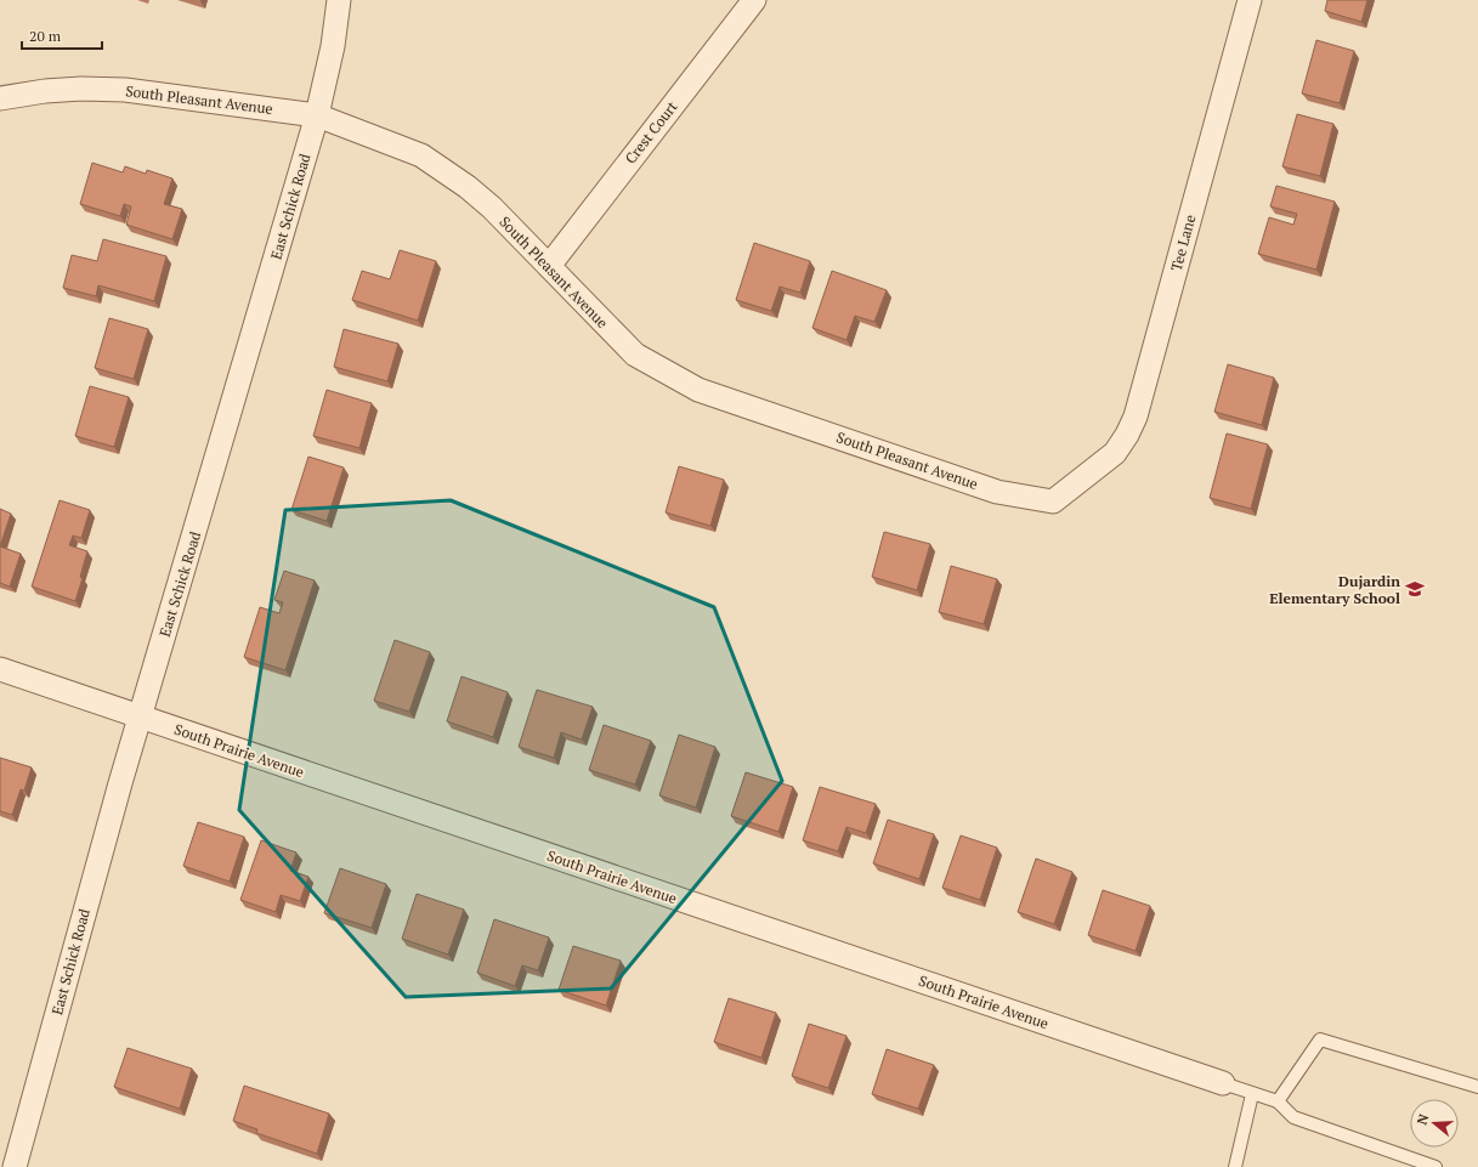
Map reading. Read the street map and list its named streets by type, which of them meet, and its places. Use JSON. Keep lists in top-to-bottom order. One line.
{"streets":{"street":["South Pleasant Avenue","Crest Court","East Schick Road","Tee Lane","South Prairie Avenue"]},"crossings":[["South Pleasant Avenue","Crest Court"],["South Pleasant Avenue","East Schick Road"],["South Pleasant Avenue","Tee Lane"],["East Schick Road","South Prairie Avenue"]],"places":{"school or university":["Dujardin Elementary School"]},"scale_bar":"20 m","north":"left"}
